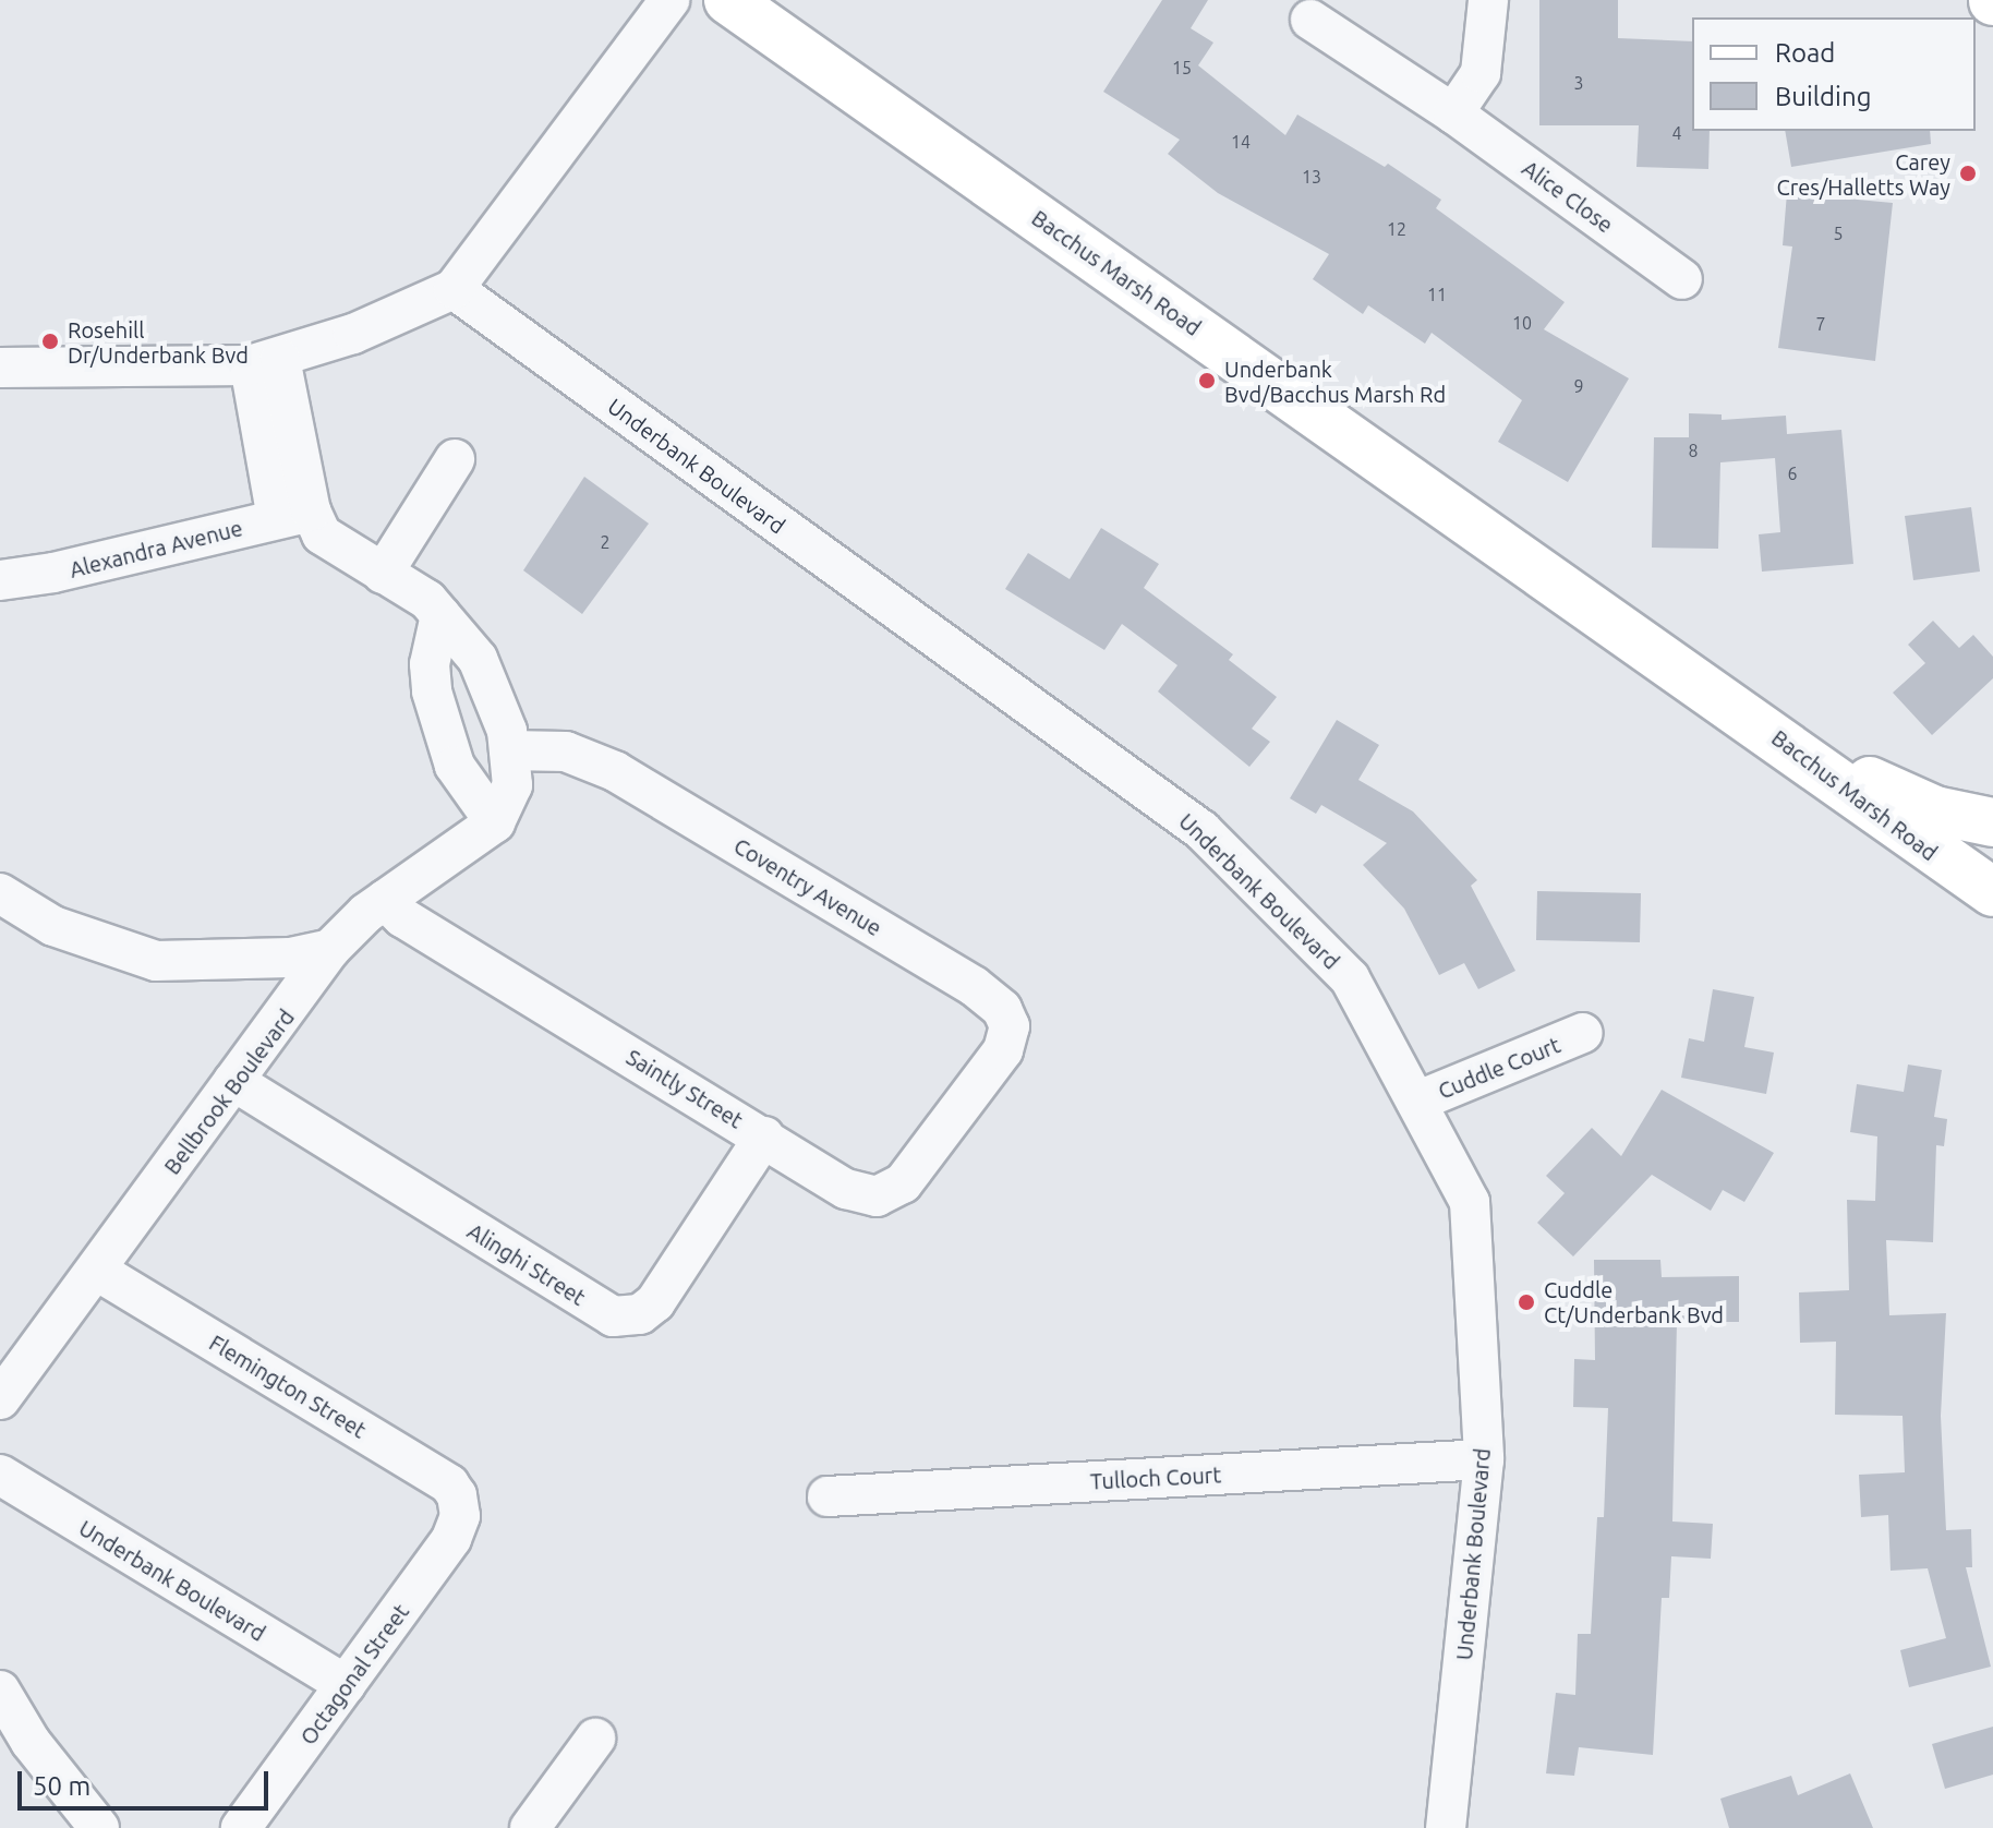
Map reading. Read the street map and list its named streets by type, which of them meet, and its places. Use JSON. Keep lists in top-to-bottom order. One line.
{"streets":{"main road":["Bacchus Marsh Road"],"street":["Alice Close","Underbank Boulevard","Alexandra Avenue","Coventry Avenue","Cuddle Court","Saintly Street","Bellbrook Boulevard","Alinghi Street","Flemington Street","Tulloch Court","Octagonal Street"]},"crossings":[["Underbank Boulevard","Cuddle Court"],["Underbank Boulevard","Tulloch Court"],["Underbank Boulevard","Octagonal Street"],["Coventry Avenue","Saintly Street"],["Saintly Street","Bellbrook Boulevard"],["Saintly Street","Alinghi Street"],["Bellbrook Boulevard","Alinghi Street"],["Bellbrook Boulevard","Flemington Street"],["Flemington Street","Octagonal Street"]],"places":["Carey Cres/Halletts Way","Rosehill Dr/Underbank Bvd","Underbank Bvd/Bacchus Marsh Rd","Cuddle Ct/Underbank Bvd"],"house_numbers":["15","3","4","14","13","12","5","11","10","7","9","8","6","2"],"legend":["Road","Building"],"scale_bar":"50 m"}
